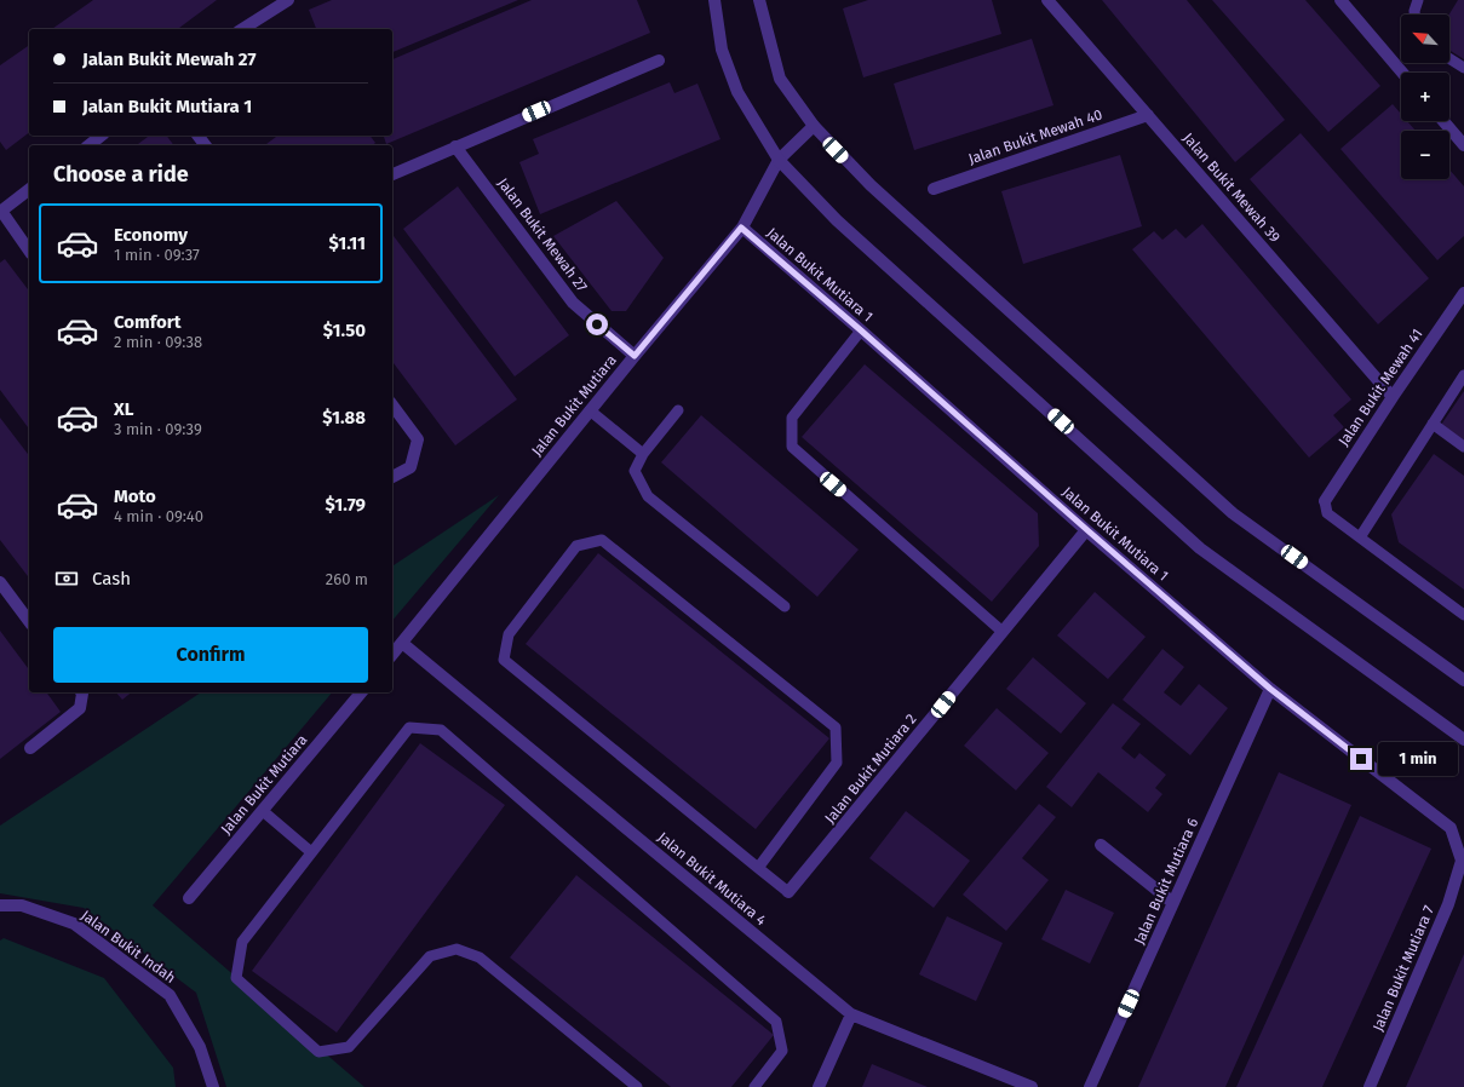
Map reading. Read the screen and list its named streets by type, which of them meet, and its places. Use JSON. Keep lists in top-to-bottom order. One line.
{"streets":{"street":["Jalan Bukit Mewah 40","Jalan Bukit Mewah 39","Jalan Bukit Mewah 27","Jalan Bukit Mutiara 1","Jalan Bukit Mewah 41","Jalan Bukit Mutiara","Jalan Bukit Mutiara 2","Jalan Bukit Mutiara 4","Jalan Bukit Mutiara 6","Jalan Bukit Indah","Jalan Bukit Mutiara 7"]},"crossings":[["Jalan Bukit Mewah 40","Jalan Bukit Mewah 39"],["Jalan Bukit Mewah 39","Jalan Bukit Mewah 41"],["Jalan Bukit Mewah 27","Jalan Bukit Mutiara"],["Jalan Bukit Mutiara 1","Jalan Bukit Mutiara"],["Jalan Bukit Mutiara 1","Jalan Bukit Mutiara 2"],["Jalan Bukit Mutiara 1","Jalan Bukit Mutiara 6"],["Jalan Bukit Mutiara 1","Jalan Bukit Mutiara 7"],["Jalan Bukit Mutiara","Jalan Bukit Mutiara 4"]],"north":"top left","page":{"map_buttons":["+","−"],"banner":["Jalan Bukit Mewah 27","Jalan Bukit Mutiara 1"],"heading":"Choose a ride","list":[{"name":"Economy","note":"1 min · 09:37","value":"$1.11"},{"name":"Comfort","note":"2 min · 09:38","value":"$1.50"},{"name":"XL","note":"3 min · 09:39","value":"$1.88"},{"name":"Moto","note":"4 min · 09:40","value":"$1.79"}],"pay":["Cash","260 m"],"buttons":"Confirm","bubble":"1 min"}}
